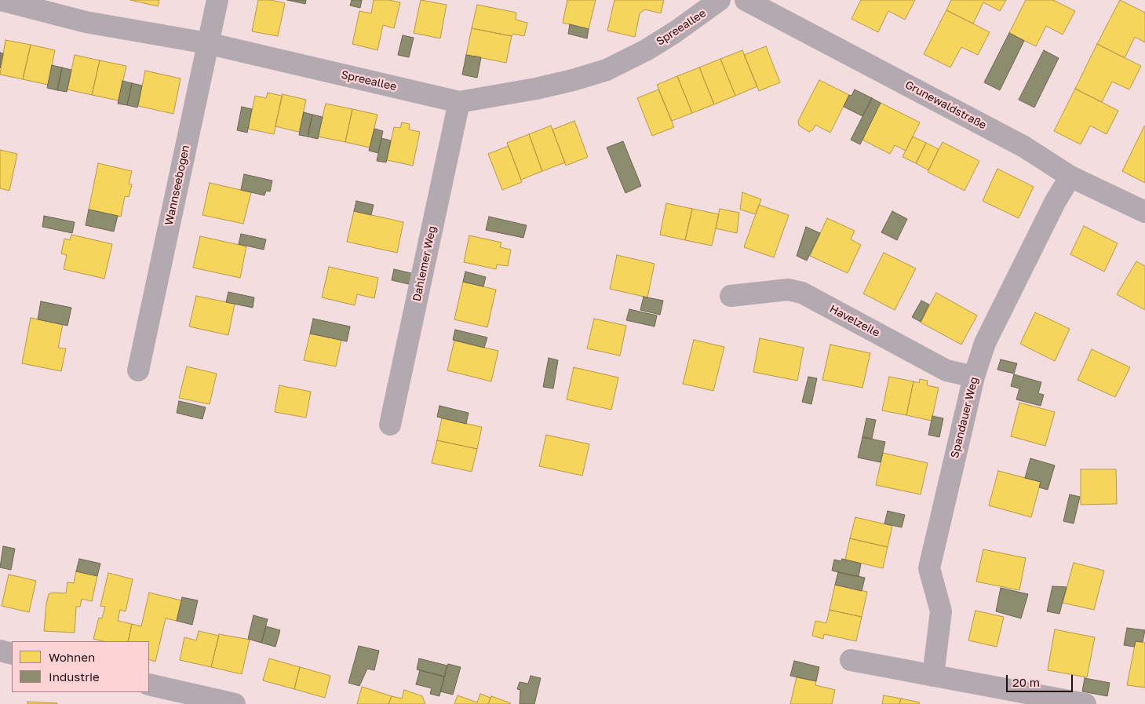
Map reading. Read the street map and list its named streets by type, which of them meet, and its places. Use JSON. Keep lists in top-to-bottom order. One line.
{"streets":{"street":["Spreeallee","Grunewaldstraße","Wannseebogen","Dahlemer Weg","Havelzeile","Spandauer Weg"]},"crossings":[["Spreeallee","Wannseebogen"],["Spreeallee","Dahlemer Weg"],["Grunewaldstraße","Spandauer Weg"],["Havelzeile","Spandauer Weg"]],"legend":["Wohnen","Industrie"],"scale_bar":"20 m"}
